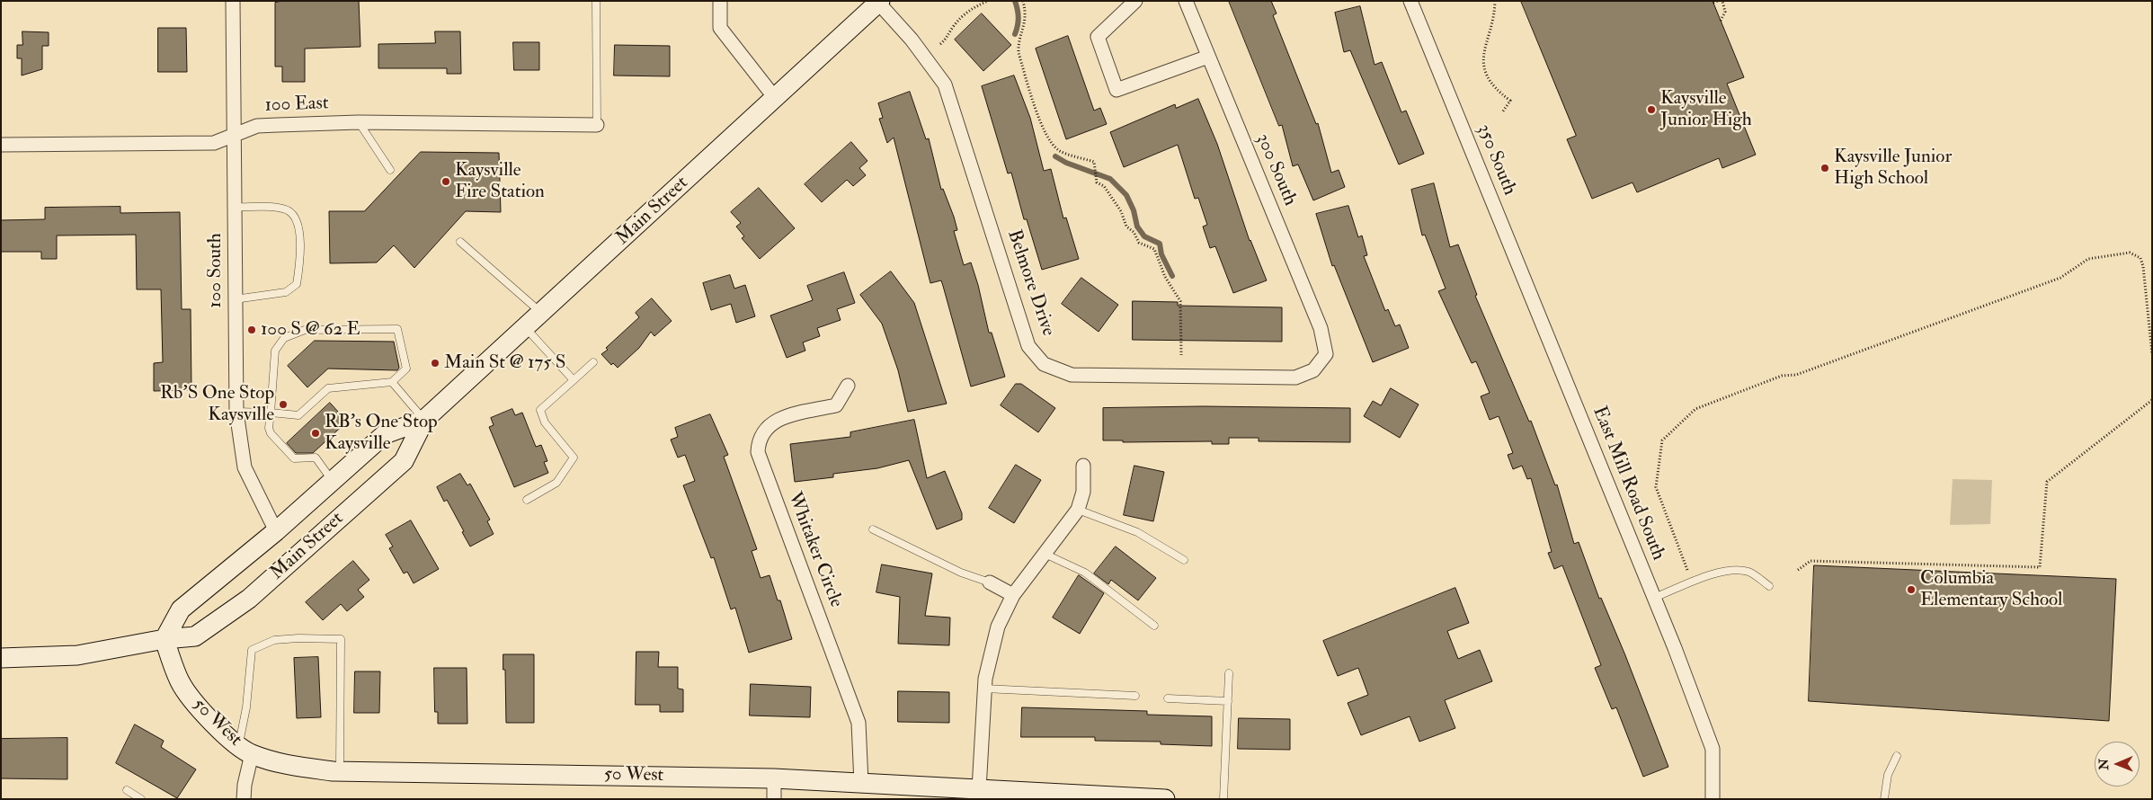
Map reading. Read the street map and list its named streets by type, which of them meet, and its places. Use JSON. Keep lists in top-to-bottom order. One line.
{"streets":{"main road":["Main Street","50 West"],"street":["100 East","350 South","300 South","100 South","Belmore Drive","East Mill Road South","Whitaker Circle"]},"crossings":[["100 East","100 South"],["350 South","East Mill Road South"],["300 South","Belmore Drive"],["Main Street","100 South"],["Main Street","Belmore Drive"],["Main Street","50 West"],["Whitaker Circle","50 West"]],"places":["Kaysville Junior High","Kaysville Junior High School","Kaysville Fire Station","100 S @ 62 E","Main St @ 175 S","Rb'S One Stop Kaysville","RB's One Stop Kaysville","Columbia Elementary School"],"north":"left"}
